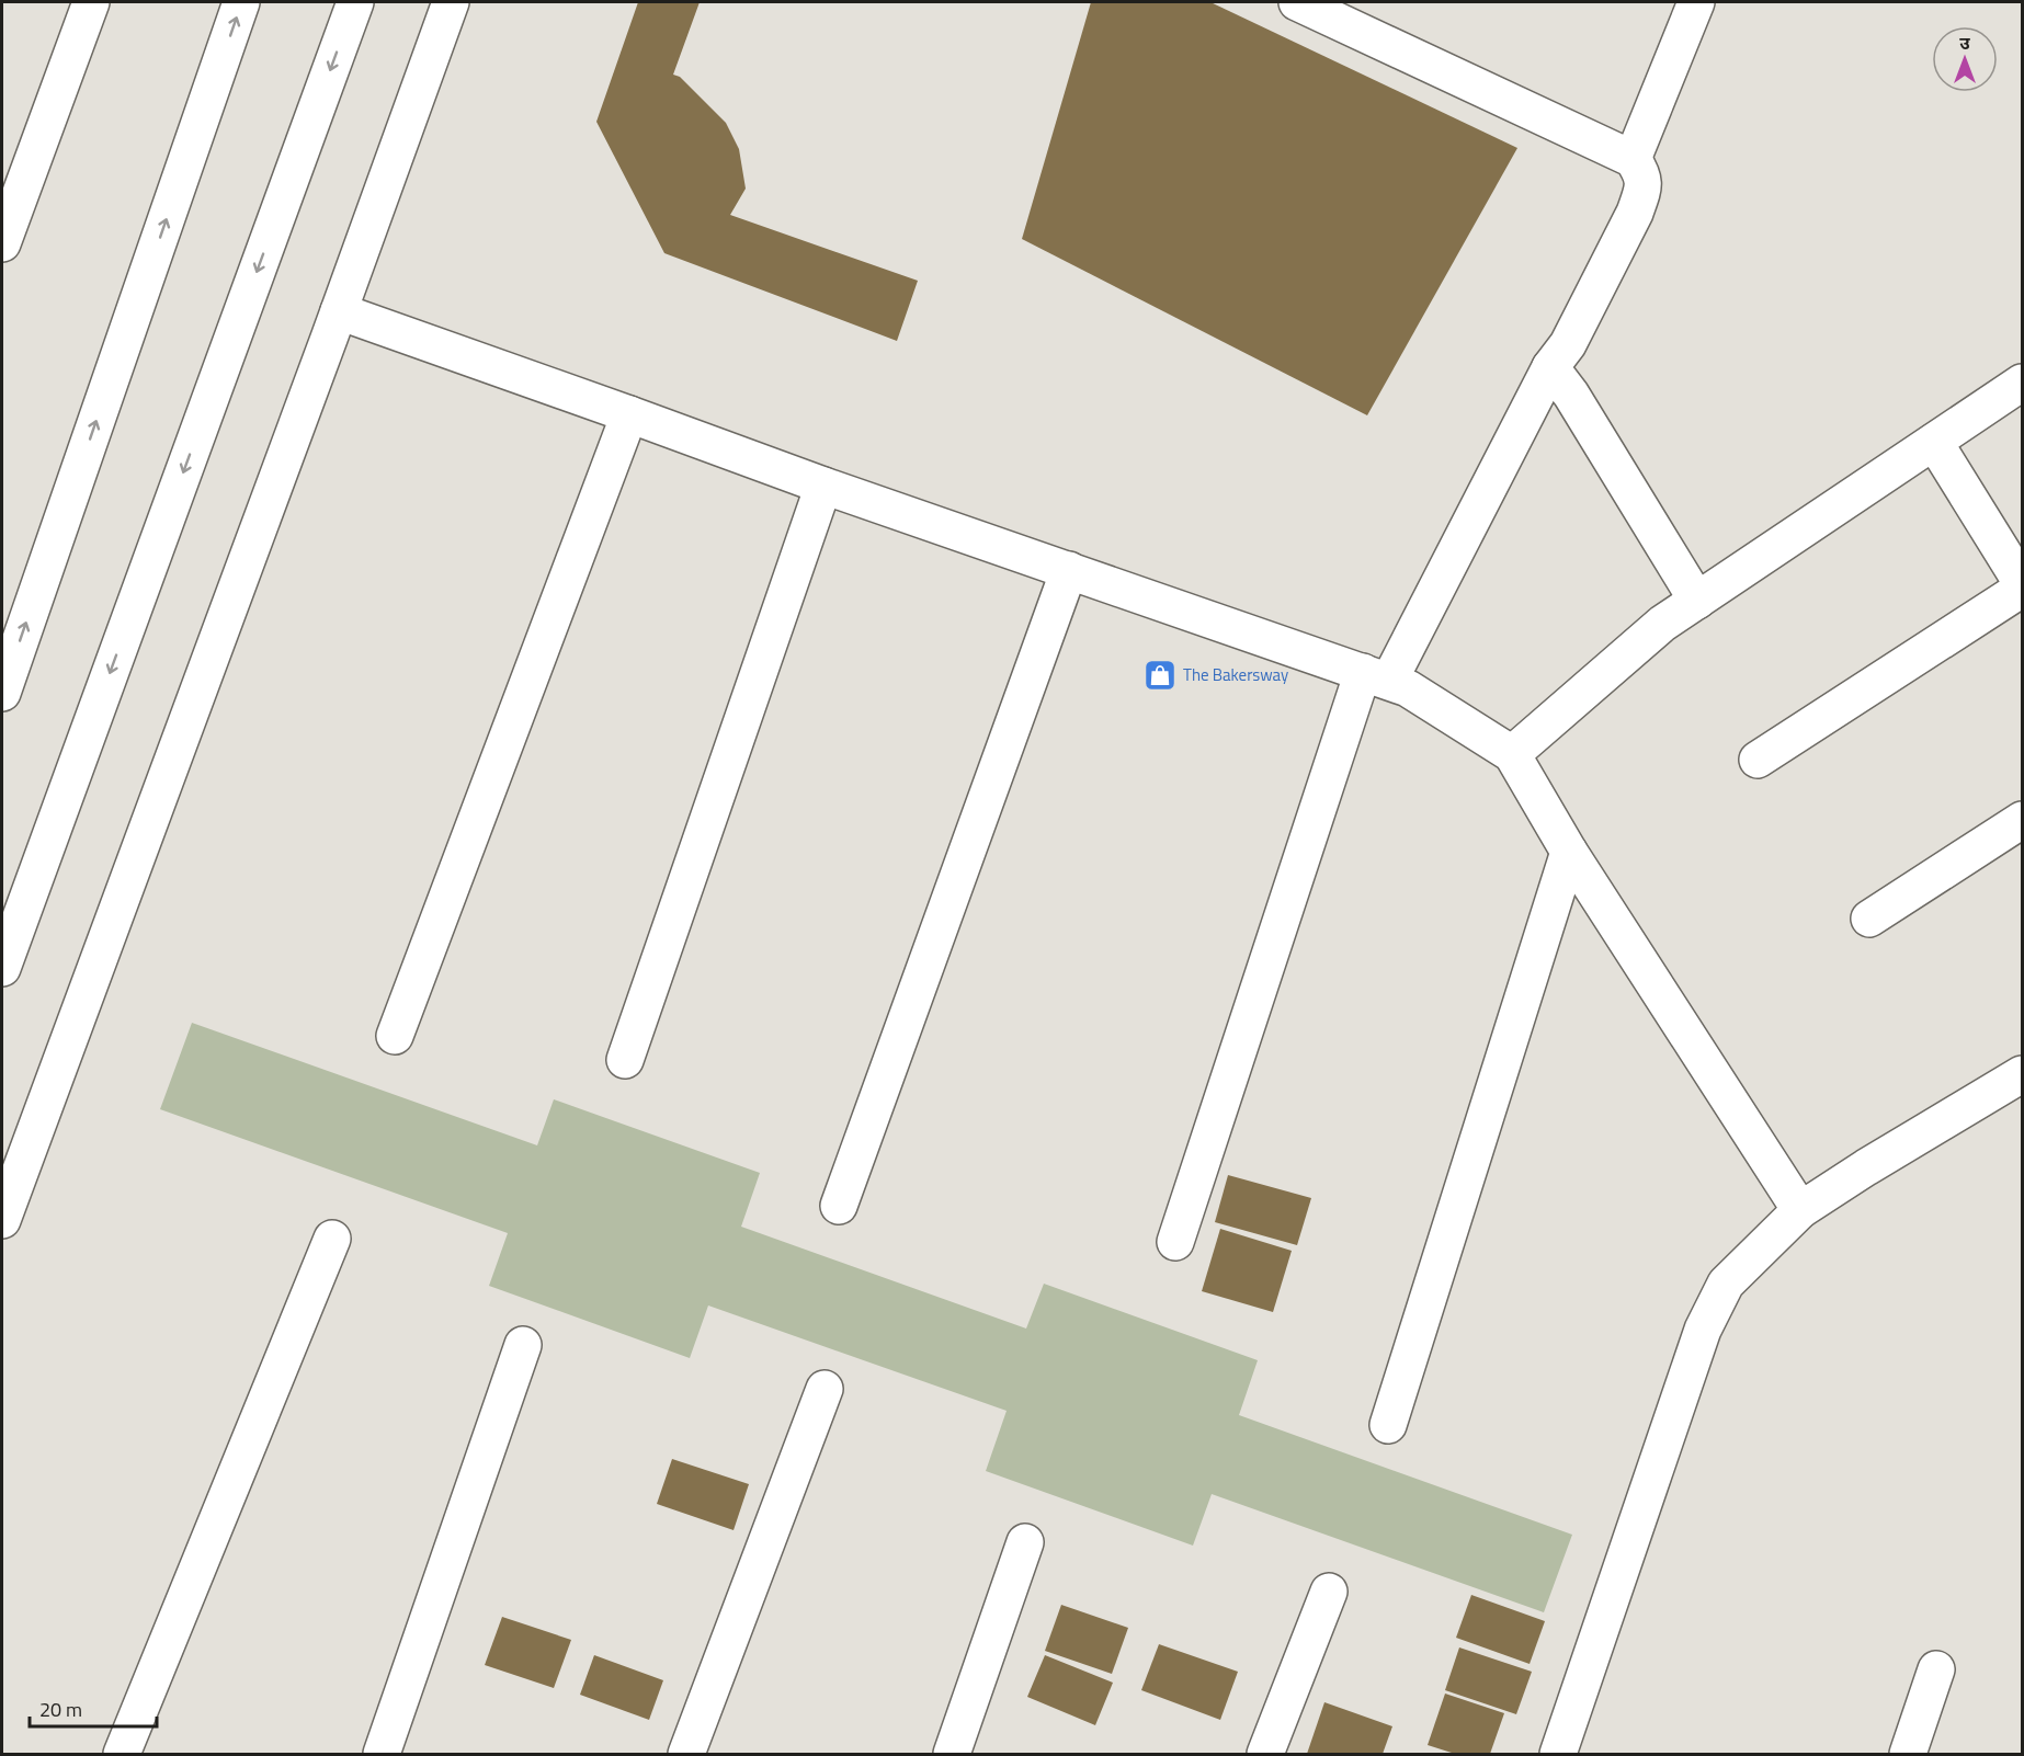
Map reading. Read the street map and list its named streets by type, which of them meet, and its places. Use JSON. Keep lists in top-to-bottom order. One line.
{"places":{"shop":["The Bakersway"]},"scale_bar":"20 m","north":"top"}
